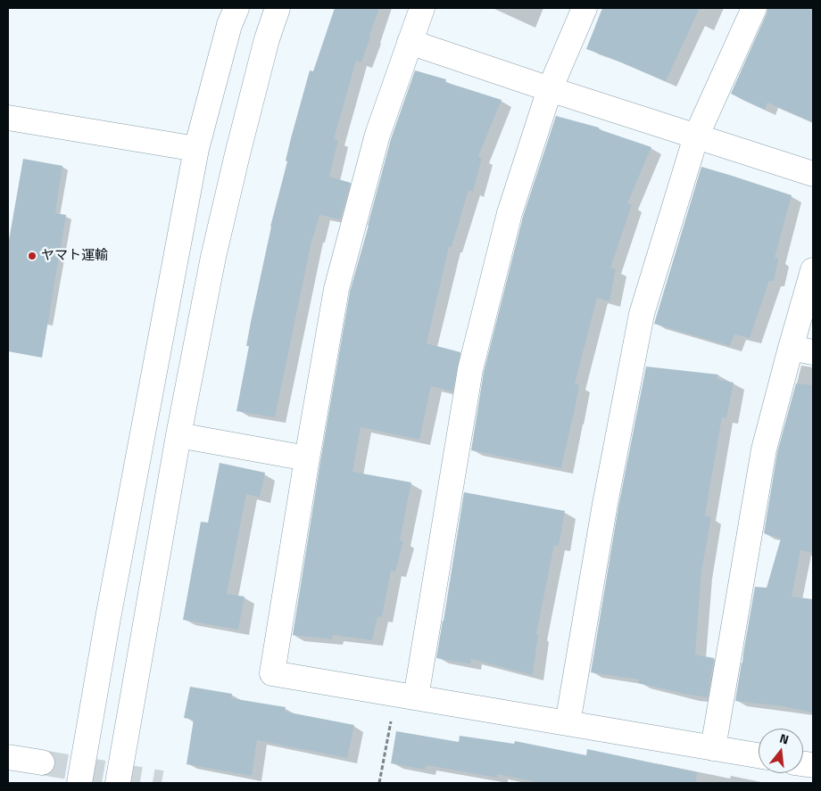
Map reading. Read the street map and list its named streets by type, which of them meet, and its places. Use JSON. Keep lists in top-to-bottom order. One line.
{"places":["ヤマト運輸"],"north":"top"}
